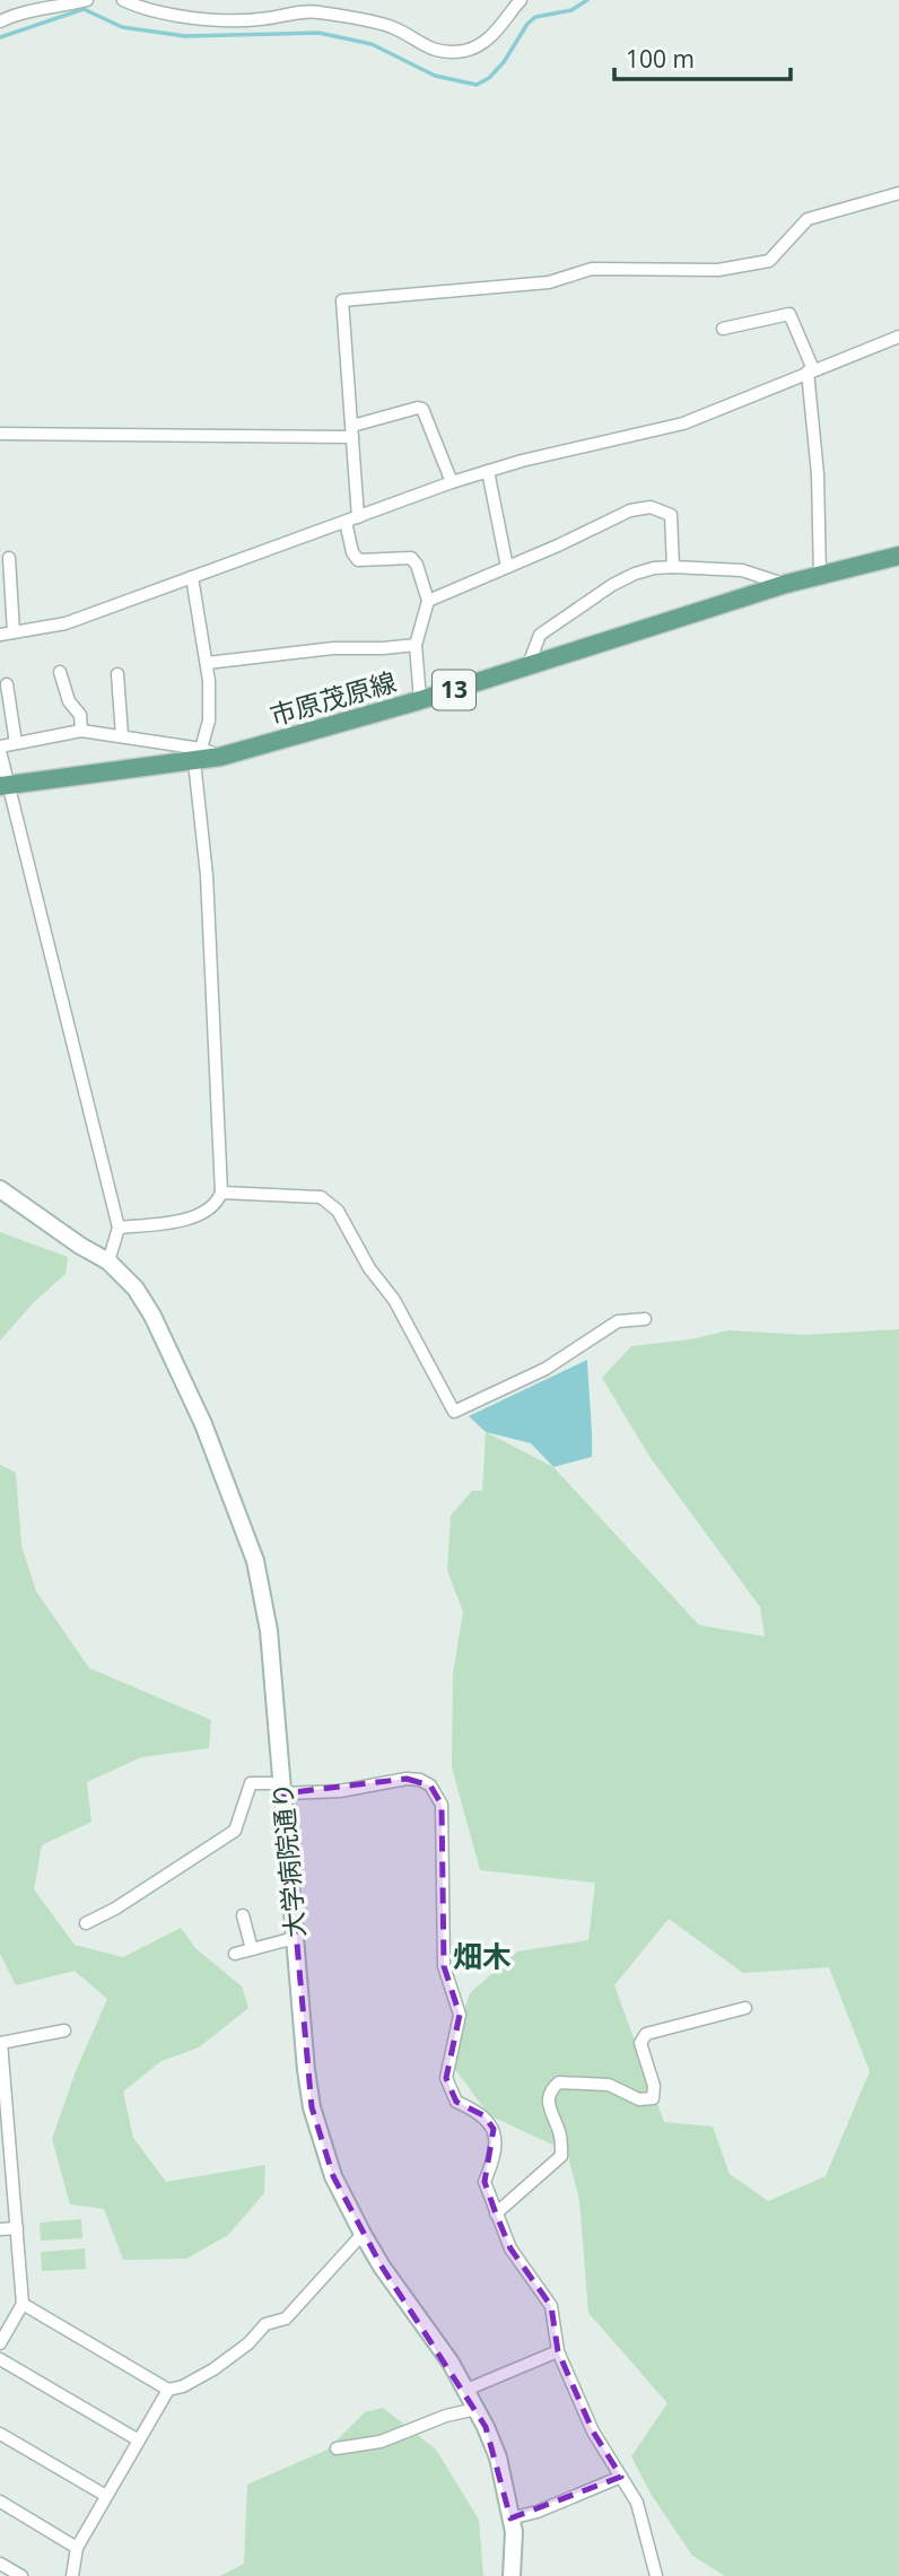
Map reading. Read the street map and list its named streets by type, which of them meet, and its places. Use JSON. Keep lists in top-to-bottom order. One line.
{"streets":{"main road":["13","市原茂原線"],"street":["大学病院通り"]},"districts":["畑木"],"scale_bar":"100 m"}
